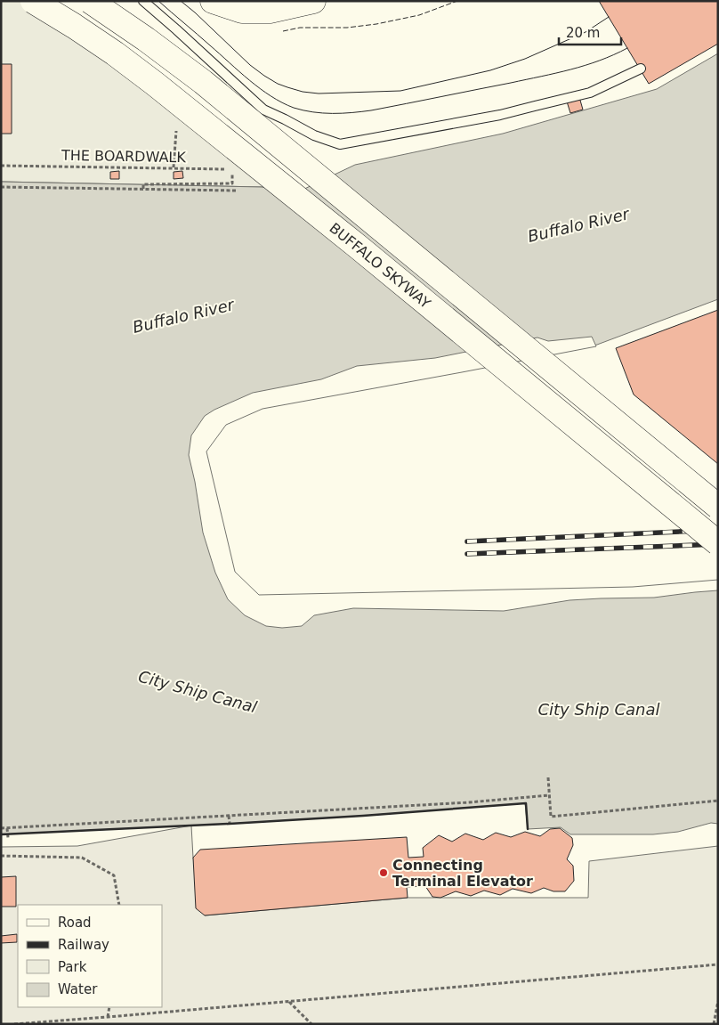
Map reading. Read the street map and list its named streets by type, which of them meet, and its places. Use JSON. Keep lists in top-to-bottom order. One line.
{"streets":{"main road":["BUFFALO SKYWAY"],"path":["THE BOARDWALK"]},"water":["Buffalo River","City Ship Canal"],"places":["Connecting Terminal Elevator"],"legend":["Road","Railway","Park","Water"],"scale_bar":"20 m"}
